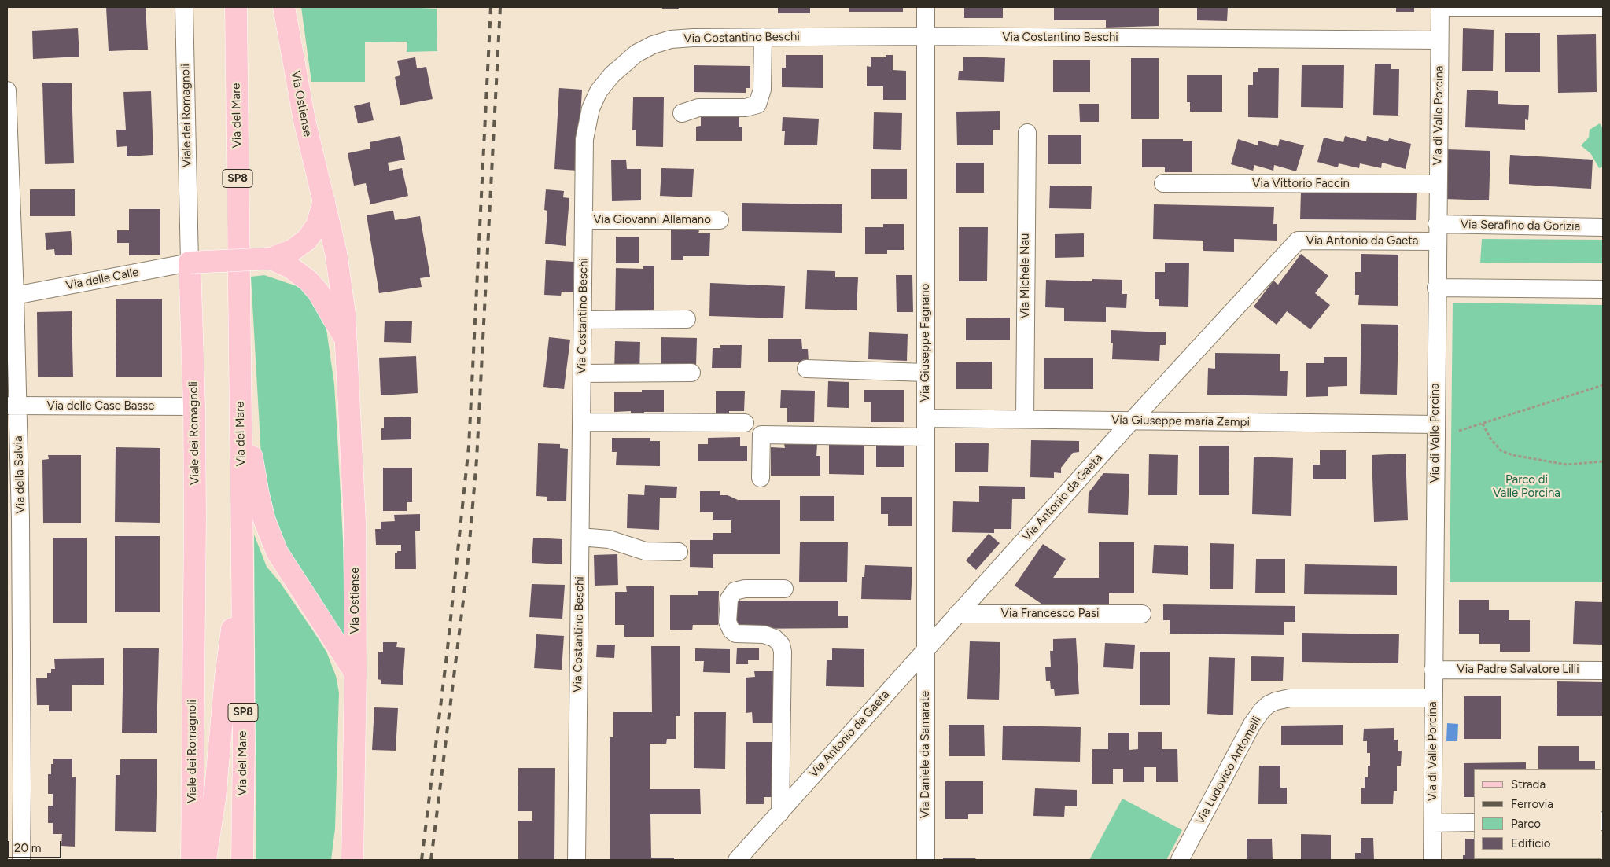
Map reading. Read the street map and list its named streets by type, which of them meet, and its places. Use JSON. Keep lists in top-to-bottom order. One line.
{"streets":{"main road":["Via Ostiense","Viale dei Romagnoli","Via del Mare","SP8"],"street":["Via Costantino Beschi","Via di Valle Porcina","Via Vittorio Faccin","Via Giovanni Allamano","Via Serafino da Gorizia","Via Antonio da Gaeta","Via Michele Nau","Via delle Calle","Via Giuseppe Fagnano","Via delle Case Basse","Via Giuseppe maria Zampi","Via della Salvia","Via Francesco Pasi","Via Padre Salvatore Lilli","Via Daniele da Samarate","Via Ludovico Antomelli"]},"crossings":[["Via Costantino Beschi","Via di Valle Porcina"],["Via Costantino Beschi","Via Giovanni Allamano"],["Via Costantino Beschi","Via Giuseppe Fagnano"],["Via Ostiense","Viale dei Romagnoli"],["Via Ostiense","Via delle Calle"],["Viale dei Romagnoli","Via delle Calle"],["Viale dei Romagnoli","Via delle Case Basse"],["Via di Valle Porcina","Via Vittorio Faccin"],["Via di Valle Porcina","Via Serafino da Gorizia"],["Via di Valle Porcina","Via Antonio da Gaeta"],["Via di Valle Porcina","Via Giuseppe maria Zampi"],["Via di Valle Porcina","Via Padre Salvatore Lilli"],["Via di Valle Porcina","Via Ludovico Antomelli"],["Via Serafino da Gorizia","Via Antonio da Gaeta"],["Via Antonio da Gaeta","Via Giuseppe Fagnano"],["Via Antonio da Gaeta","Via Giuseppe maria Zampi"],["Via Antonio da Gaeta","Via Francesco Pasi"],["Via Antonio da Gaeta","Via Daniele da Samarate"],["Via Michele Nau","Via Giuseppe maria Zampi"],["Via delle Calle","Via della Salvia"],["Via Giuseppe Fagnano","Via Giuseppe maria Zampi"],["Via Giuseppe Fagnano","Via Daniele da Samarate"],["Via delle Case Basse","Via della Salvia"]],"parks":["Parco di Valle Porcina"],"legend":["Strada","Ferrovia","Parco","Edificio"],"scale_bar":"20 m"}
